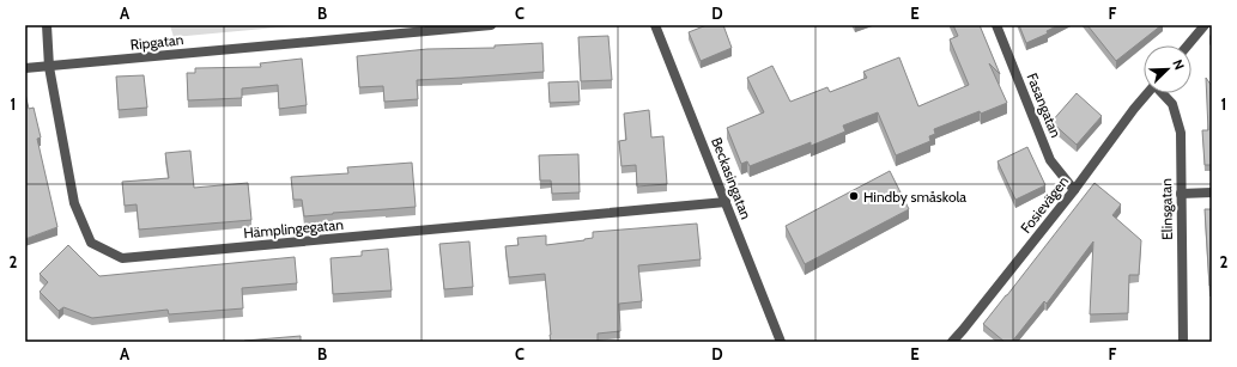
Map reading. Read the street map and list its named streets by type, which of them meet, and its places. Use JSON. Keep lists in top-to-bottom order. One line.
{"streets":{"street":["Ripgatan","Fasangatan","Beckasingatan","Fosievägen","Elinsgatan","Hämplingegatan"]},"crossings":[["Ripgatan","Hämplingegatan"],["Fasangatan","Fosievägen"],["Beckasingatan","Hämplingegatan"]],"places":["Hindby småskola"],"north":"top right","grid":{"columns":["A","B","C","D","E","F"],"rows":["1","2"]}}
